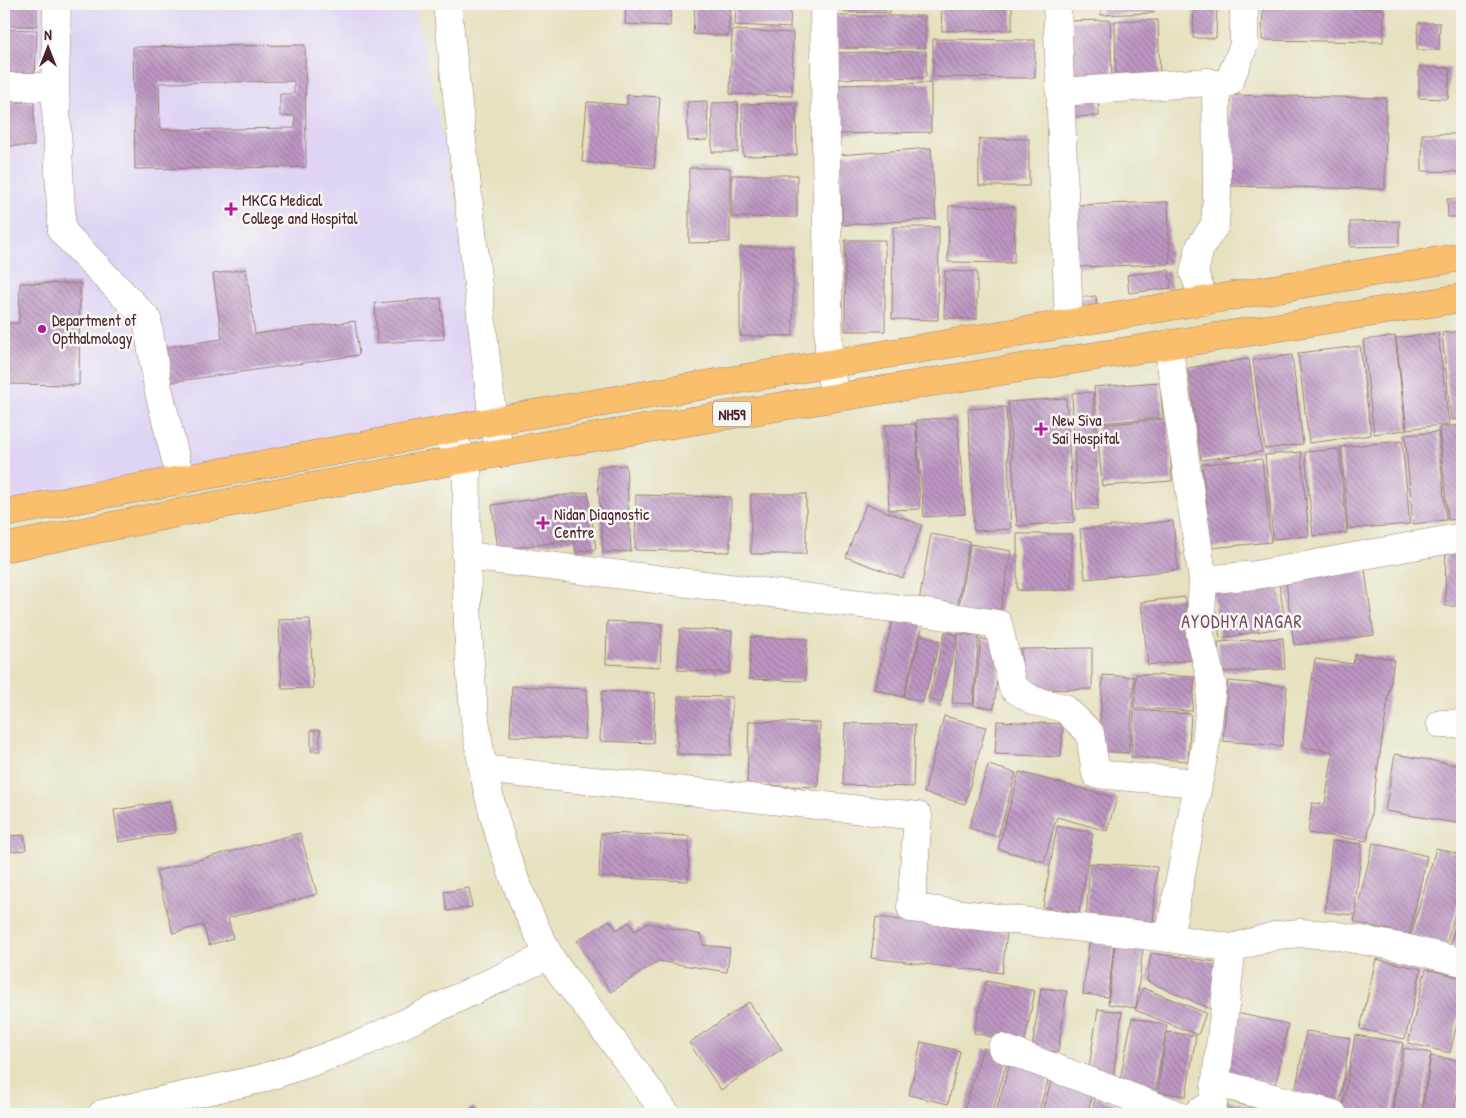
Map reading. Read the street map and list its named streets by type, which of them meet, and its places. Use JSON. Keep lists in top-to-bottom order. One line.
{"streets":{"highway":["NH59"]},"districts":["AYODHYA NAGAR"],"places":{"health":["MKCG Medical College and Hospital","New Siva Sai Hospital","Nidan Diagnostic Centre"],"other":["Department of Opthalmology"]},"north":"top"}
